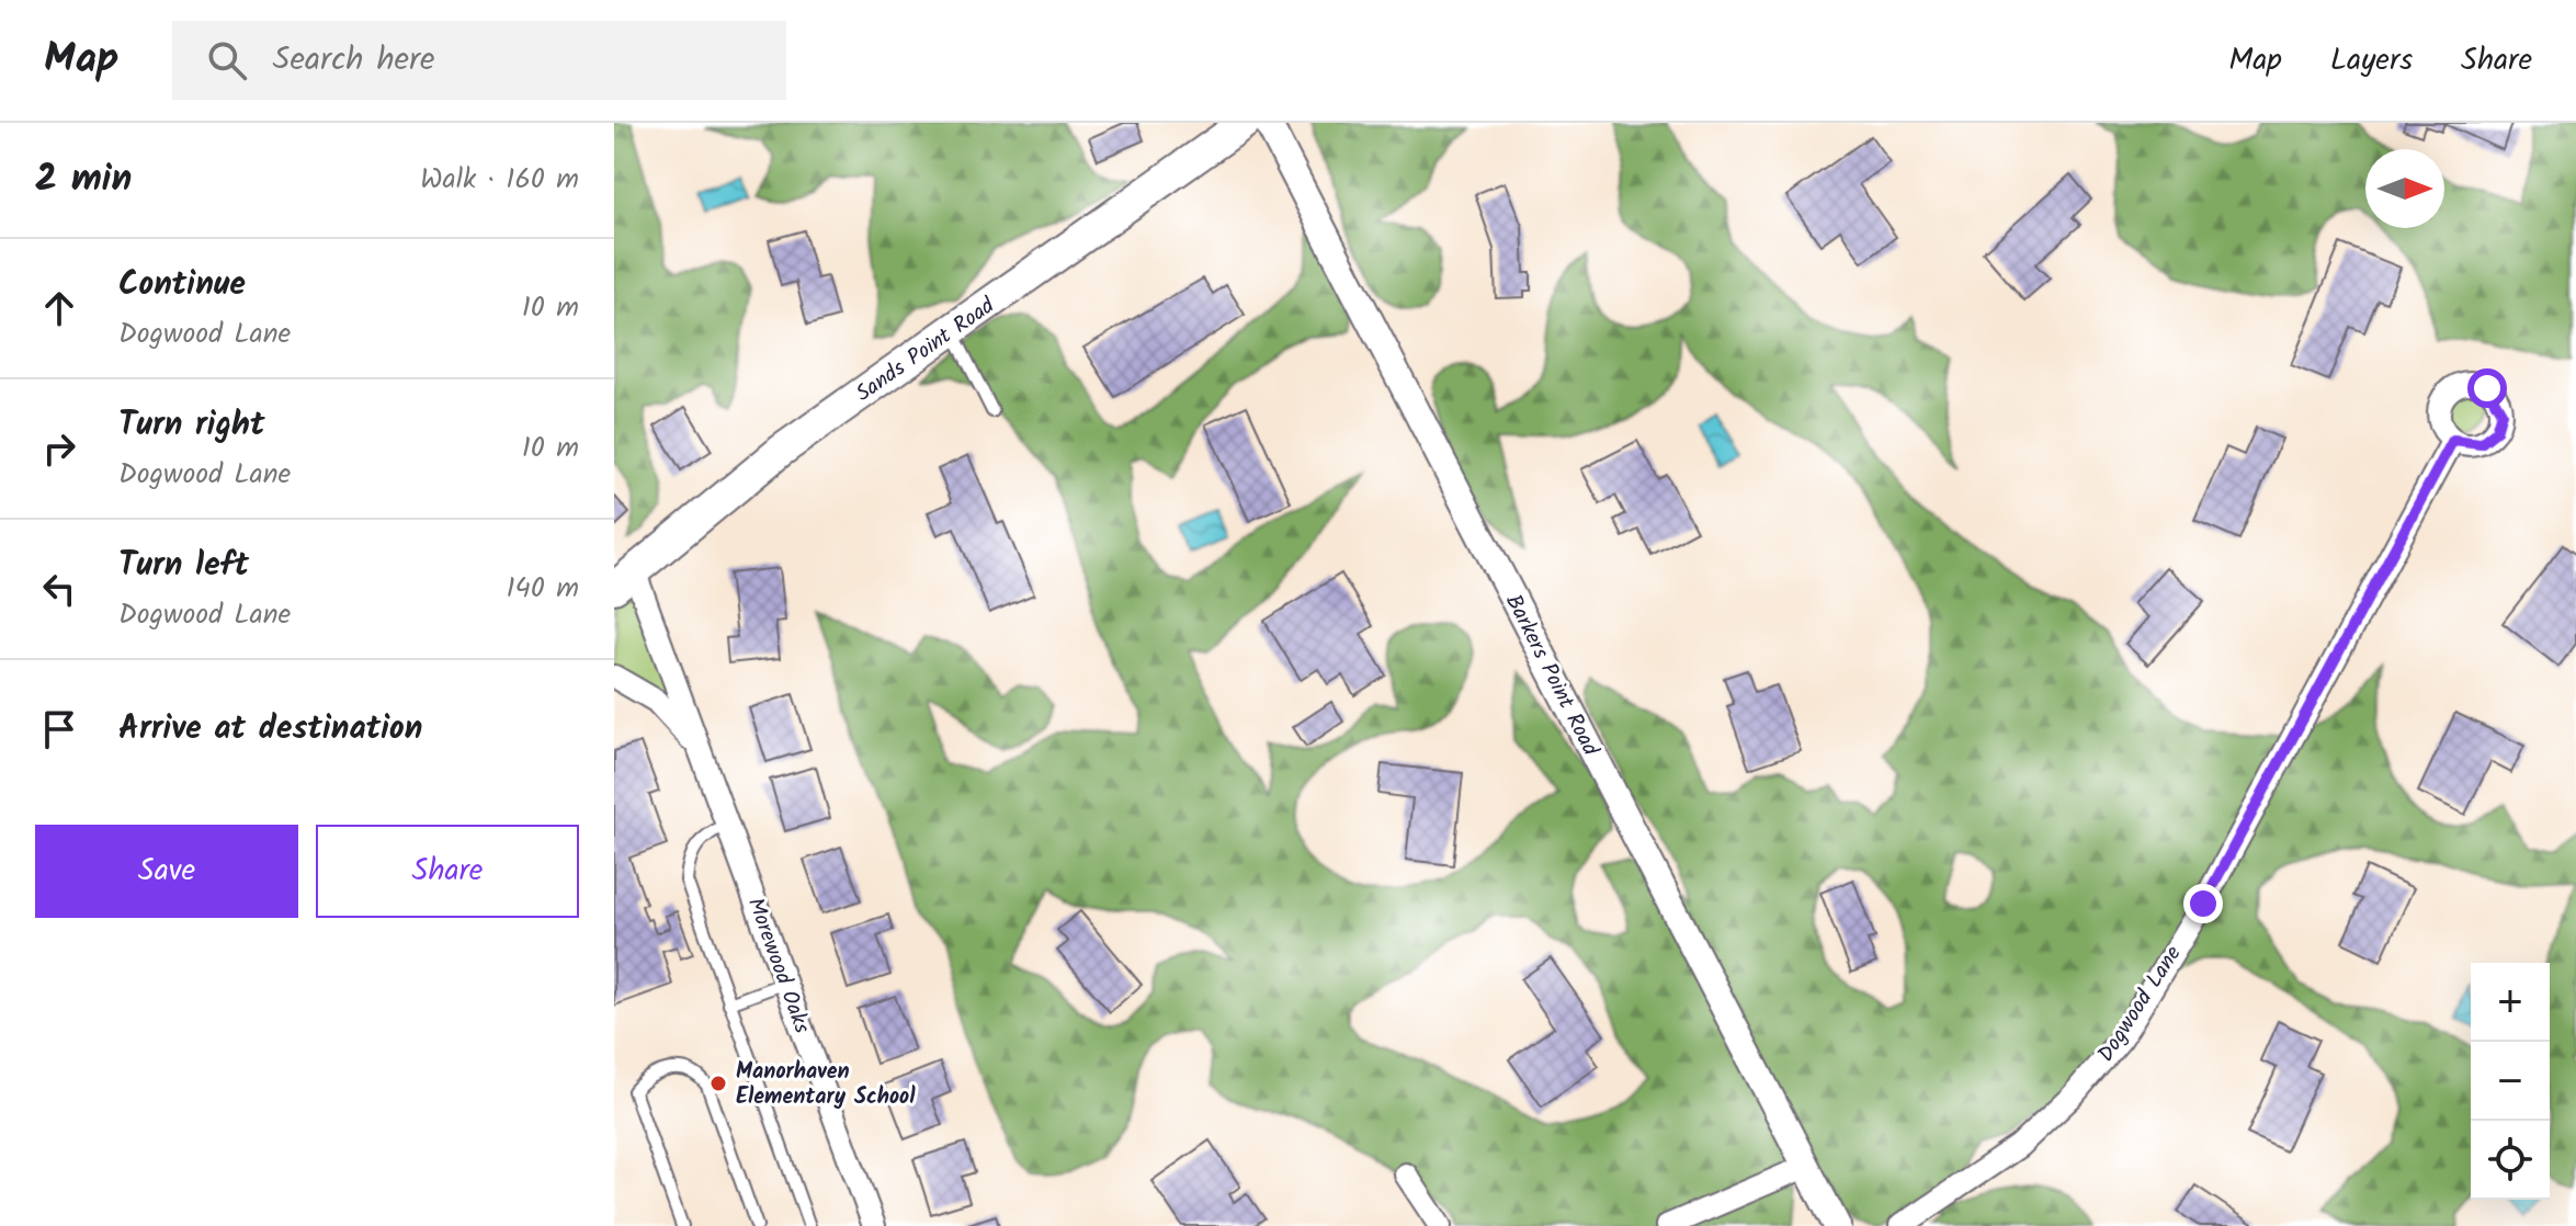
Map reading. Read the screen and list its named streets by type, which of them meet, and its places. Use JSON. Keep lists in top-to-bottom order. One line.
{"streets":{"main road":["Sands Point Road"],"street":["Barkers Point Road","Morewood Oaks","Dogwood Lane"]},"crossings":[["Sands Point Road","Morewood Oaks"]],"places":["Manorhaven Elementary School"],"north":"right","page":{"header":"Map","search":"Search here","nav":["Map","Layers","Share"],"heading":["2 min","Walk · 160 m"],"list":[["Continue","Dogwood Lane","10 m"],["Turn right","Dogwood Lane","10 m"],["Turn left","Dogwood Lane","140 m"],"Arrive at destination"],"buttons":["Save","Share"],"map_buttons":["+","−"]}}
